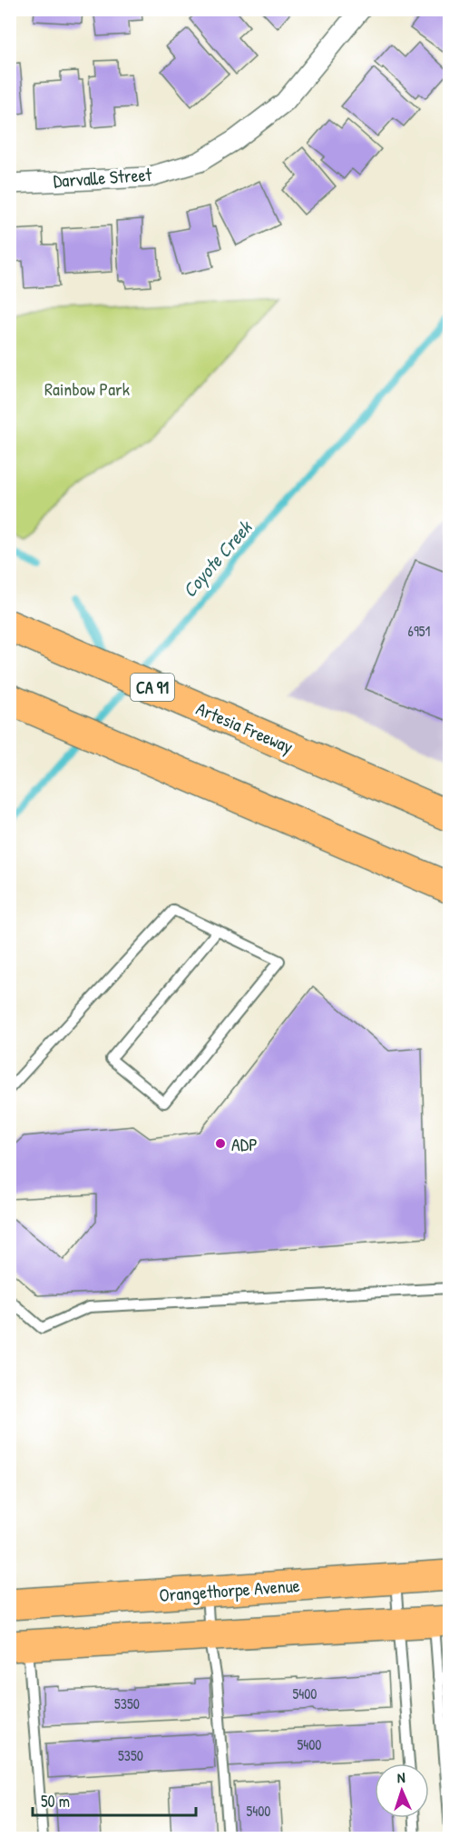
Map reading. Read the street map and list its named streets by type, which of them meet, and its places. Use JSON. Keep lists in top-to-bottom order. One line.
{"streets":{"main road":["CA 91","Artesia Freeway","Orangethorpe Avenue"],"street":["Darvalle Street"]},"water":["Coyote Creek"],"parks":["Rainbow Park"],"places":["ADP"],"house_numbers":["6951","5400","5350","5400","5350","5400"],"scale_bar":"50 m","north":"top"}
